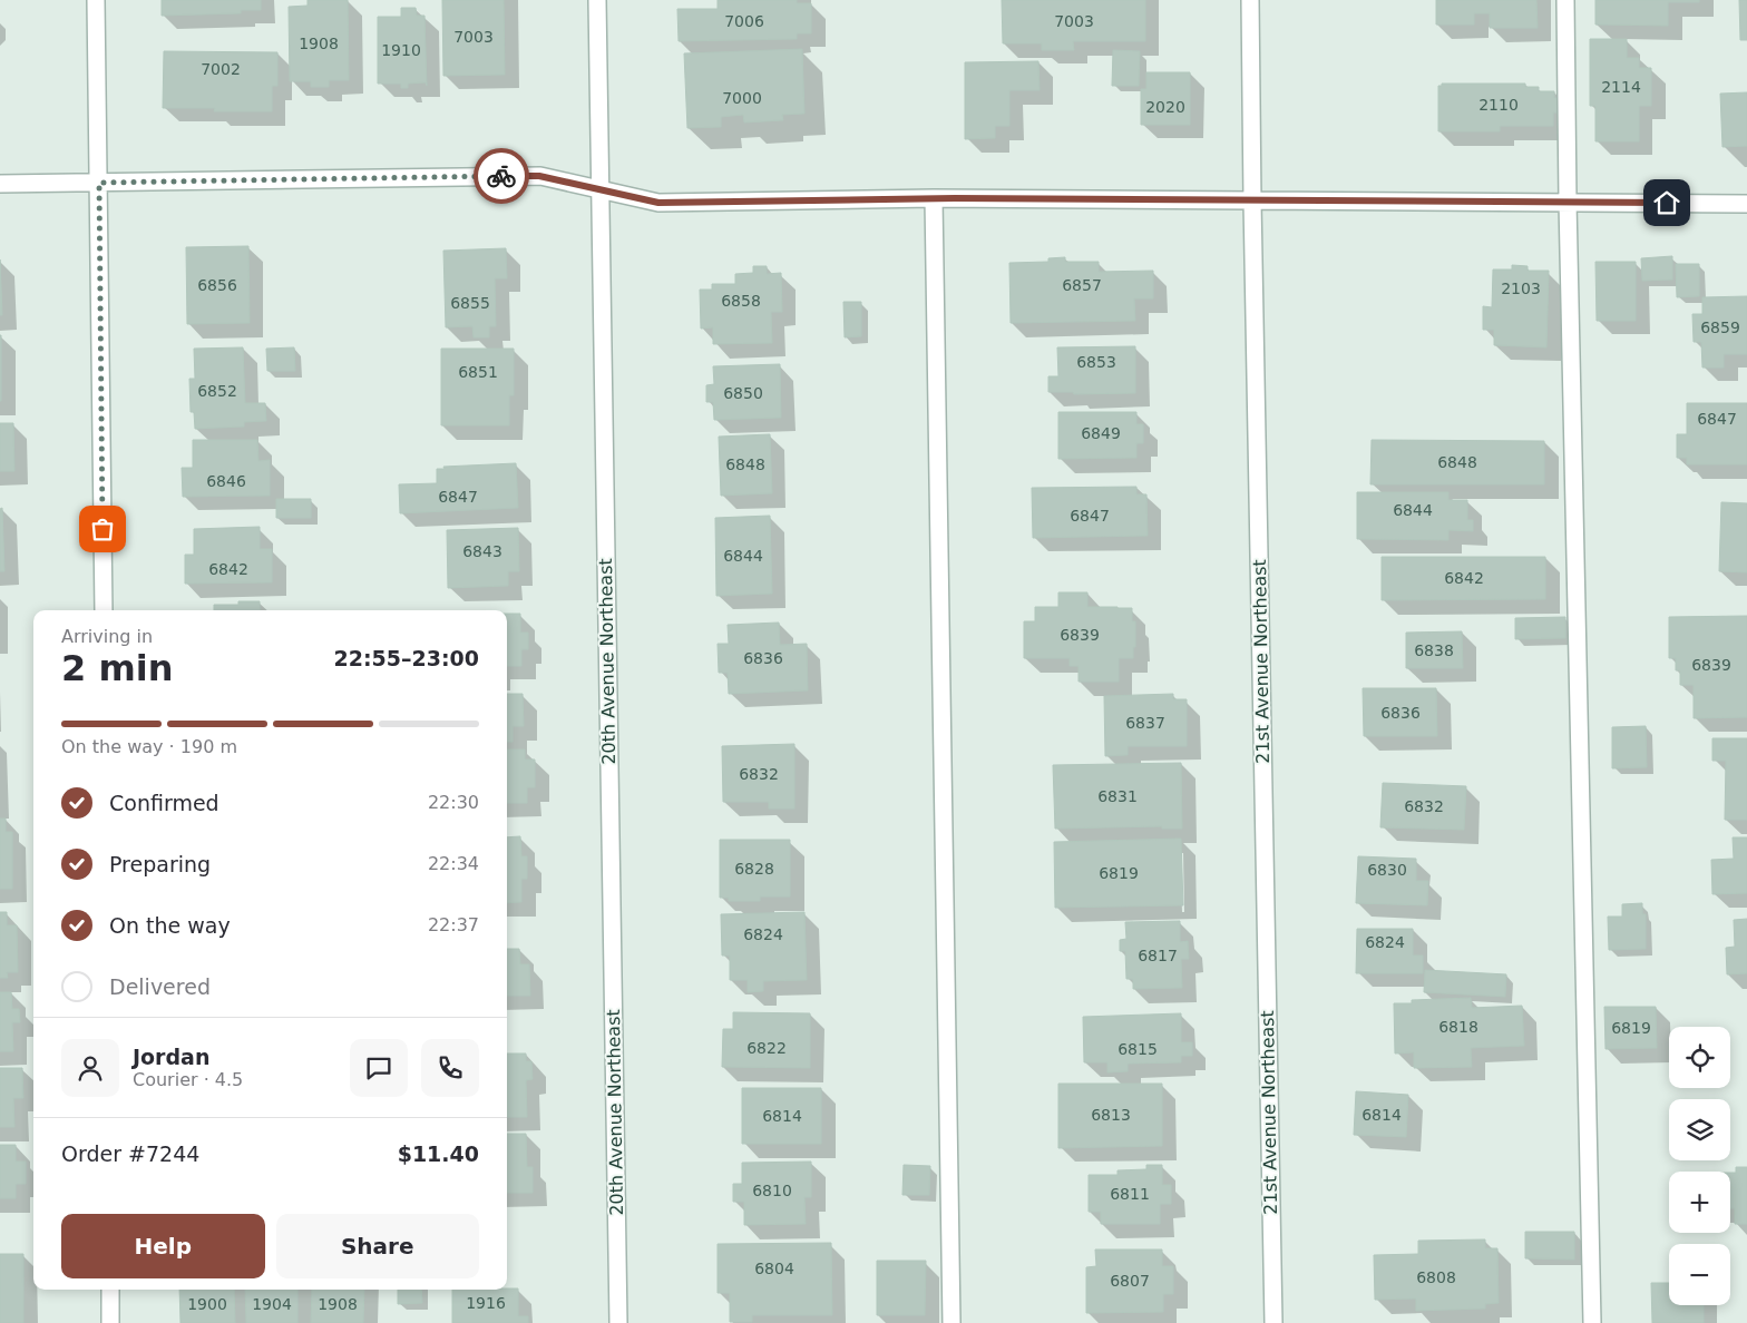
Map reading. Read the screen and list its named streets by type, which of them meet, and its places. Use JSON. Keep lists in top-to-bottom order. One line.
{"streets":{"street":["20th Avenue Northeast","21st Avenue Northeast"]},"house_numbers":["7006","7003","7003","1908","1910","7002","2114","7000","2110","2020","6856","6857","2103","6858","6855","6859","6853","6851","6852","6850","6847","6849","6848","6848","6846","6847","6844","6847","6843","6844","6842","6842","6839","6838","6836","6839","6836","6837","6832","6831","6832","6828","6830","6819","6824","6824","6817","6818","6819","6822","6815","6813","6814","6814","6810","6811","6804","6808","6807","1916","1900","1904","1908"],"page":{"heading":["2 min","Arriving in","22:55–23:00"],"panel":["Jordan","Courier · 4.5","Order #7244","$11.40"],"bar":"On the way · 190 m","list":[["Confirmed","22:30"],["Preparing","22:34"],["On the way","22:37"],"Delivered"],"map_buttons":["+","−"],"buttons":["Help","Share"]}}
